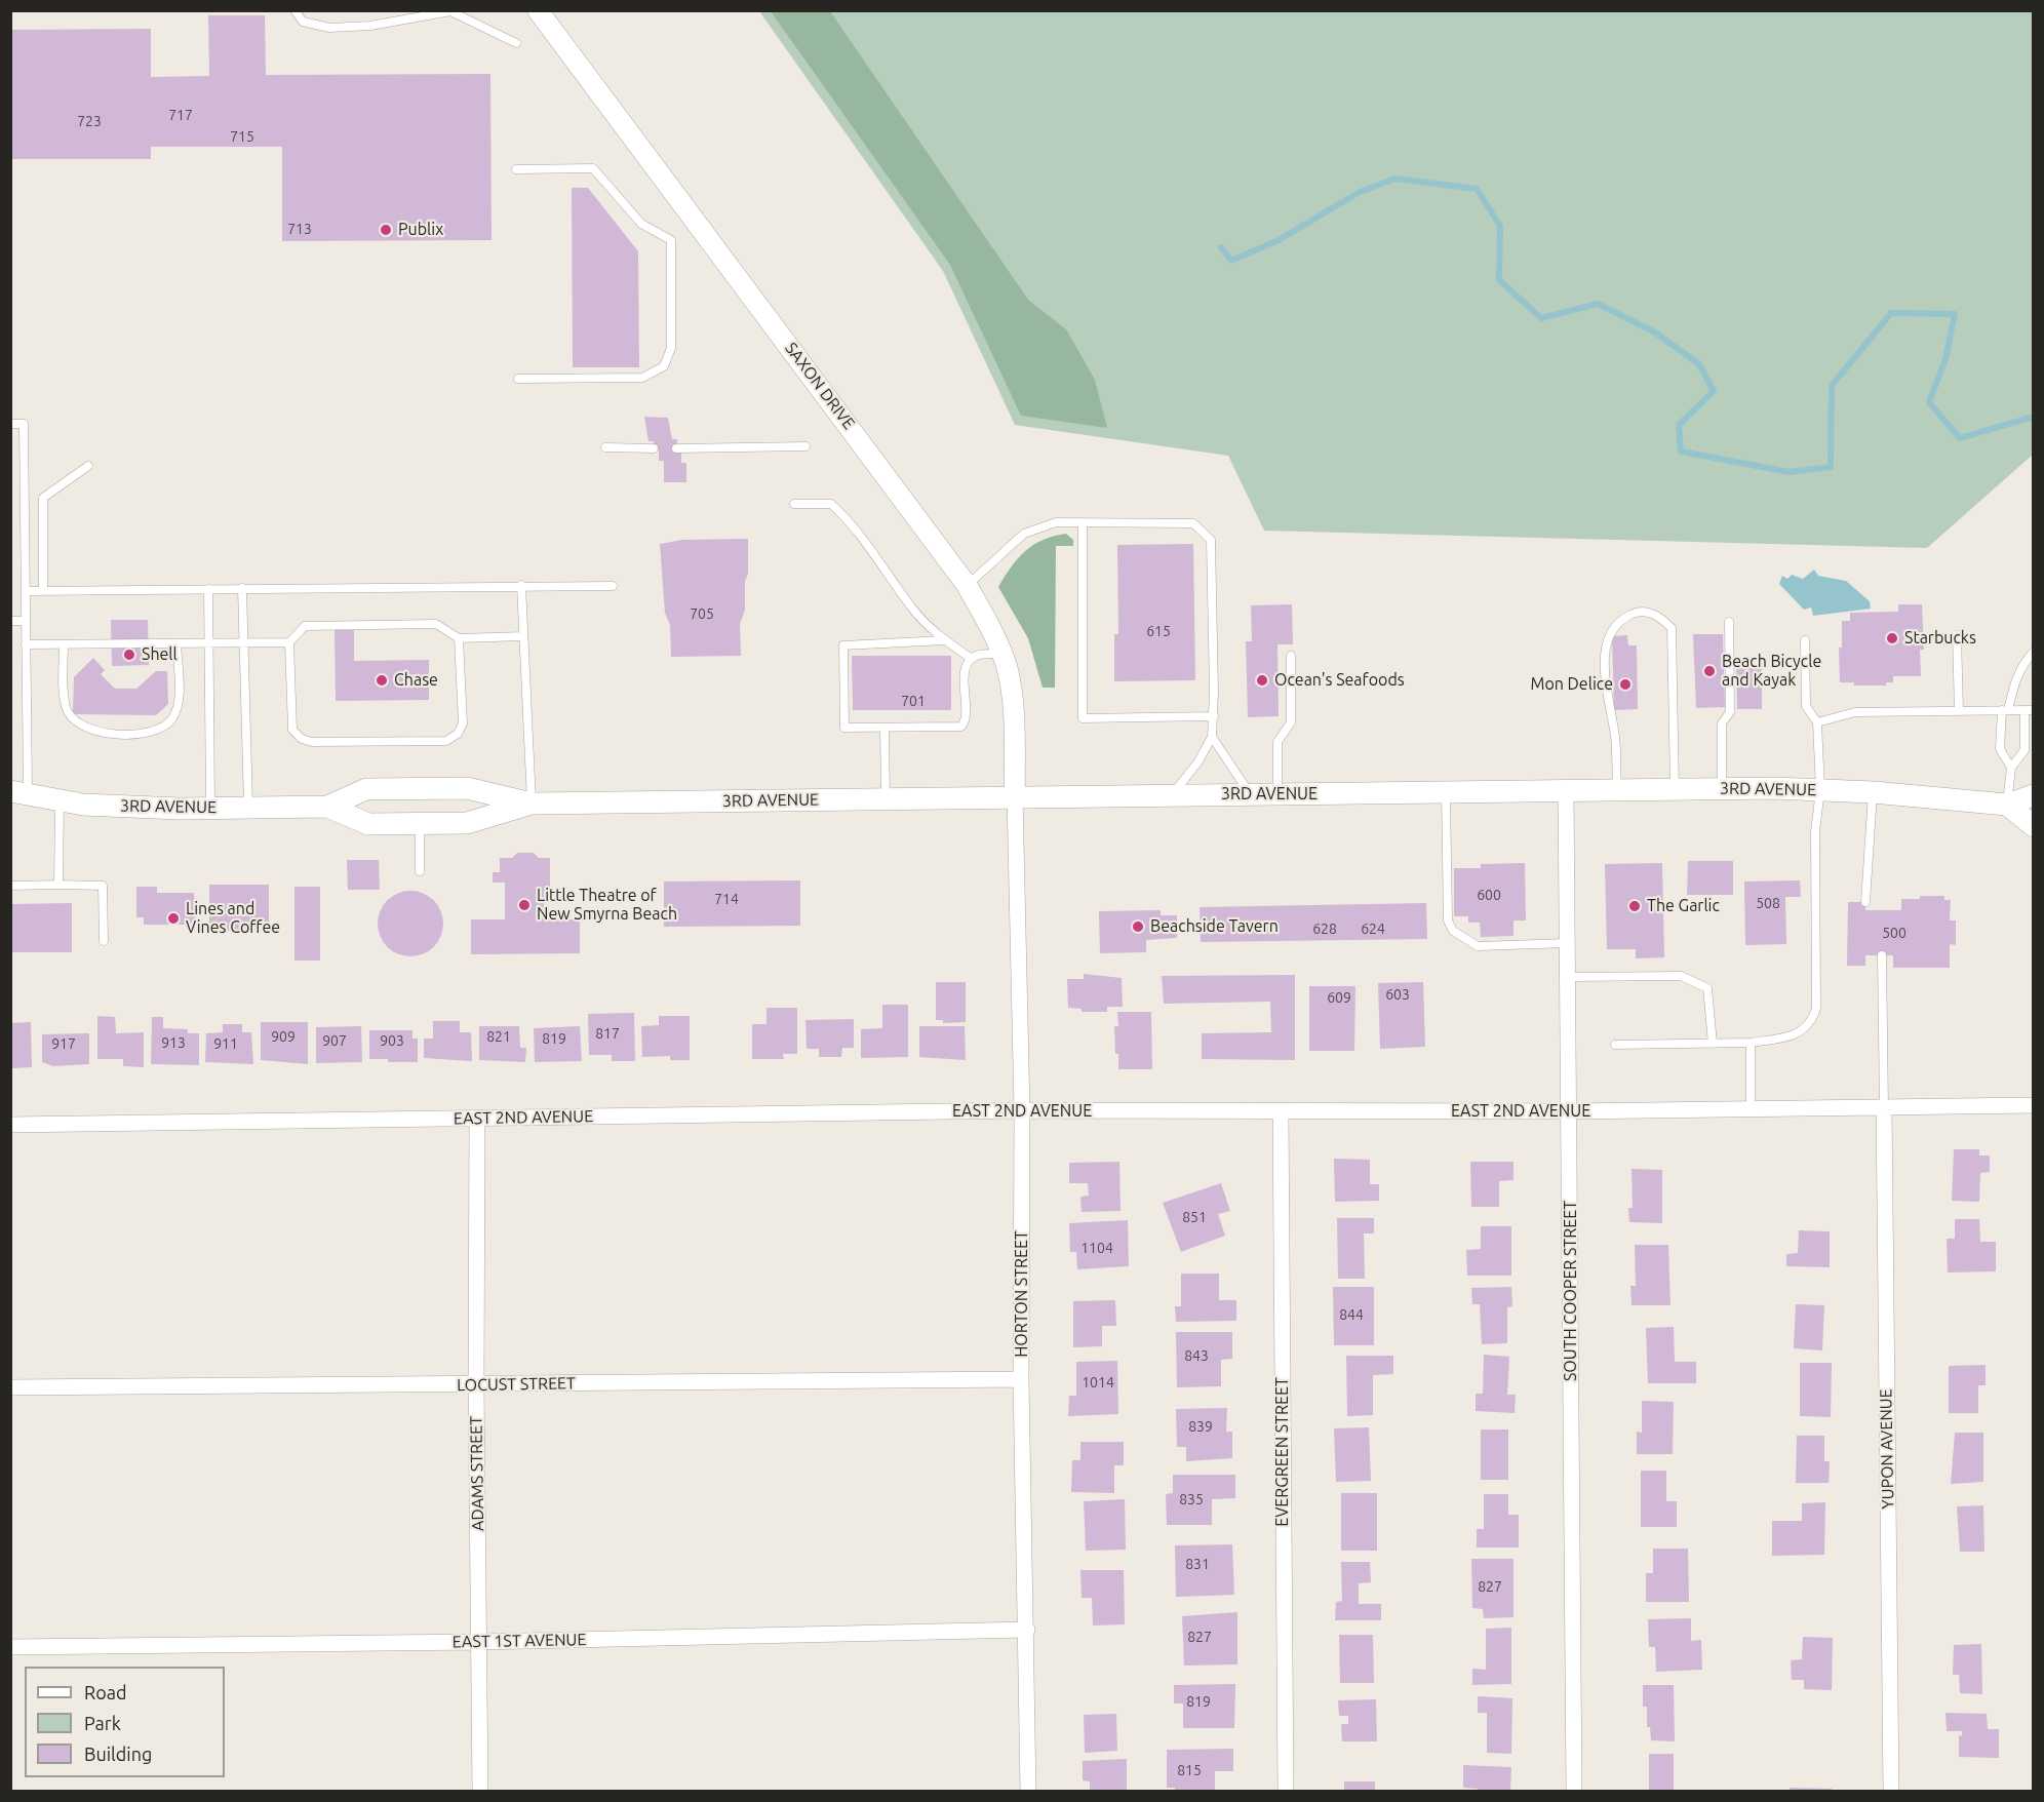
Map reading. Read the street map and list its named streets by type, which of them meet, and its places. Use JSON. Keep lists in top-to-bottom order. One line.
{"streets":{"main road":["3RD AVENUE"],"street":["SAXON DRIVE","EAST 2ND AVENUE","SOUTH COOPER STREET","HORTON STREET","LOCUST STREET","YUPON AVENUE","EVERGREEN STREET","ADAMS STREET","EAST 1ST AVENUE"]},"crossings":[["SAXON DRIVE","3RD AVENUE"],["SAXON DRIVE","HORTON STREET"],["3RD AVENUE","SOUTH COOPER STREET"],["3RD AVENUE","HORTON STREET"],["EAST 2ND AVENUE","SOUTH COOPER STREET"],["EAST 2ND AVENUE","HORTON STREET"],["EAST 2ND AVENUE","YUPON AVENUE"],["EAST 2ND AVENUE","EVERGREEN STREET"],["EAST 2ND AVENUE","ADAMS STREET"],["HORTON STREET","LOCUST STREET"],["HORTON STREET","EAST 1ST AVENUE"],["LOCUST STREET","ADAMS STREET"],["ADAMS STREET","EAST 1ST AVENUE"]],"places":["Publix","Starbucks","Shell","Beach Bicycle and Kayak","Chase","Ocean's Seafoods","Mon Delice","Little Theatre of New Smyrna Beach","The Garlic","Lines and Vines Coffee","Beachside Tavern"],"house_numbers":["717","723","715","713","705","615","701","600","714","508","628","624","500","603","609","817","909","821","819","907","903","913","917","911","851","1104","844","843","1014","839","835","831","827","827","819","815"],"legend":["Road","Park","Building"]}
